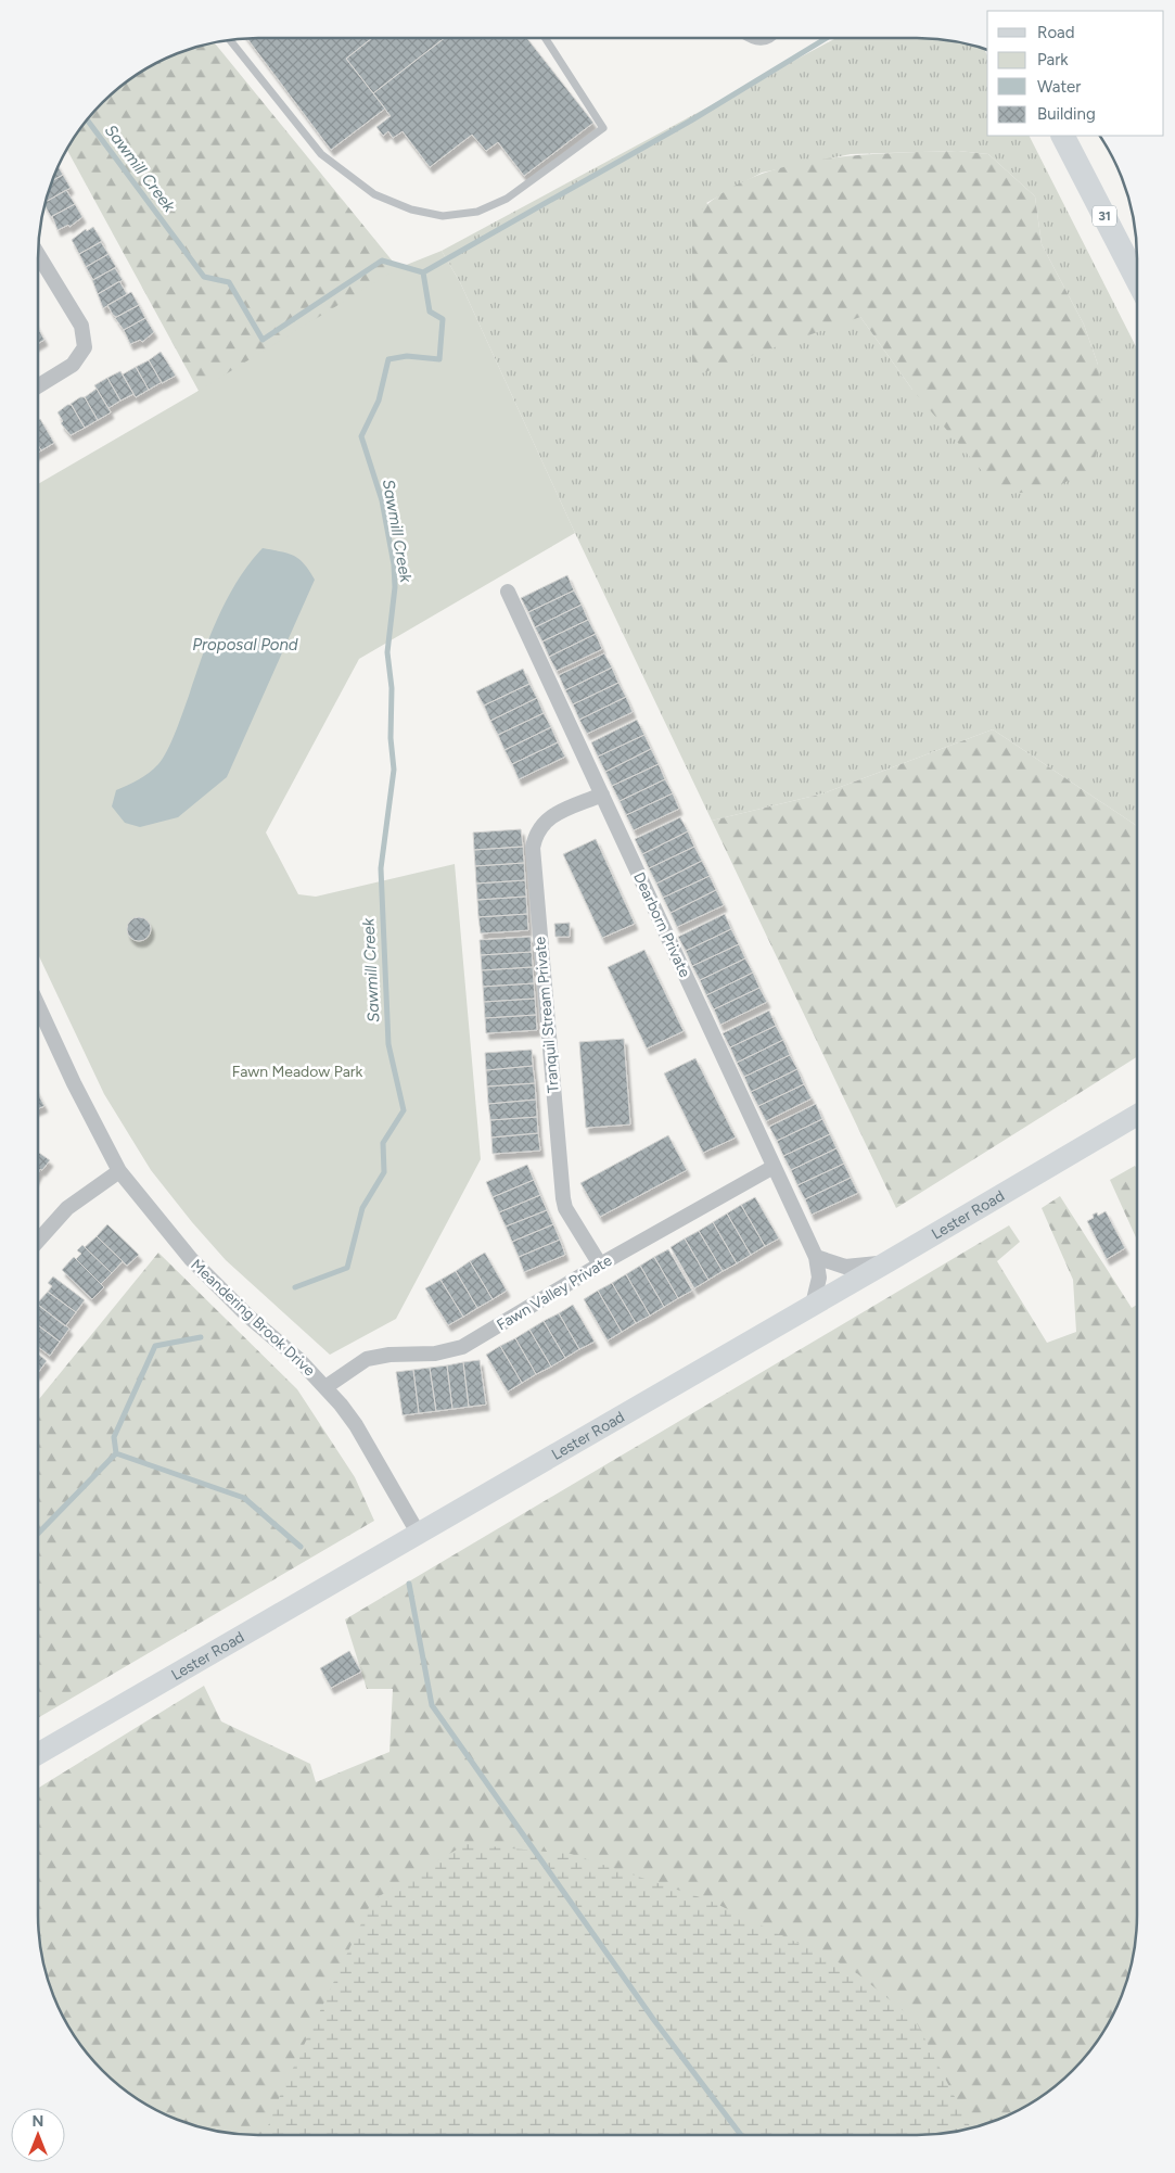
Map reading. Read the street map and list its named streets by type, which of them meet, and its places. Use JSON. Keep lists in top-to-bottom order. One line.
{"streets":{"main road":["31","Lester Road"],"street":["Dearborn Private","Tranquil Stream Private","Fawn Valley Private","Meandering Brook Drive"]},"crossings":[["Dearborn Private","Tranquil Stream Private"],["Dearborn Private","Lester Road"],["Dearborn Private","Fawn Valley Private"],["Tranquil Stream Private","Fawn Valley Private"],["Lester Road","Meandering Brook Drive"],["Fawn Valley Private","Meandering Brook Drive"]],"water":["Sawmill Creek","Proposal Pond"],"parks":["Fawn Meadow Park"],"legend":["Road","Park","Water","Building"],"north":"top"}
